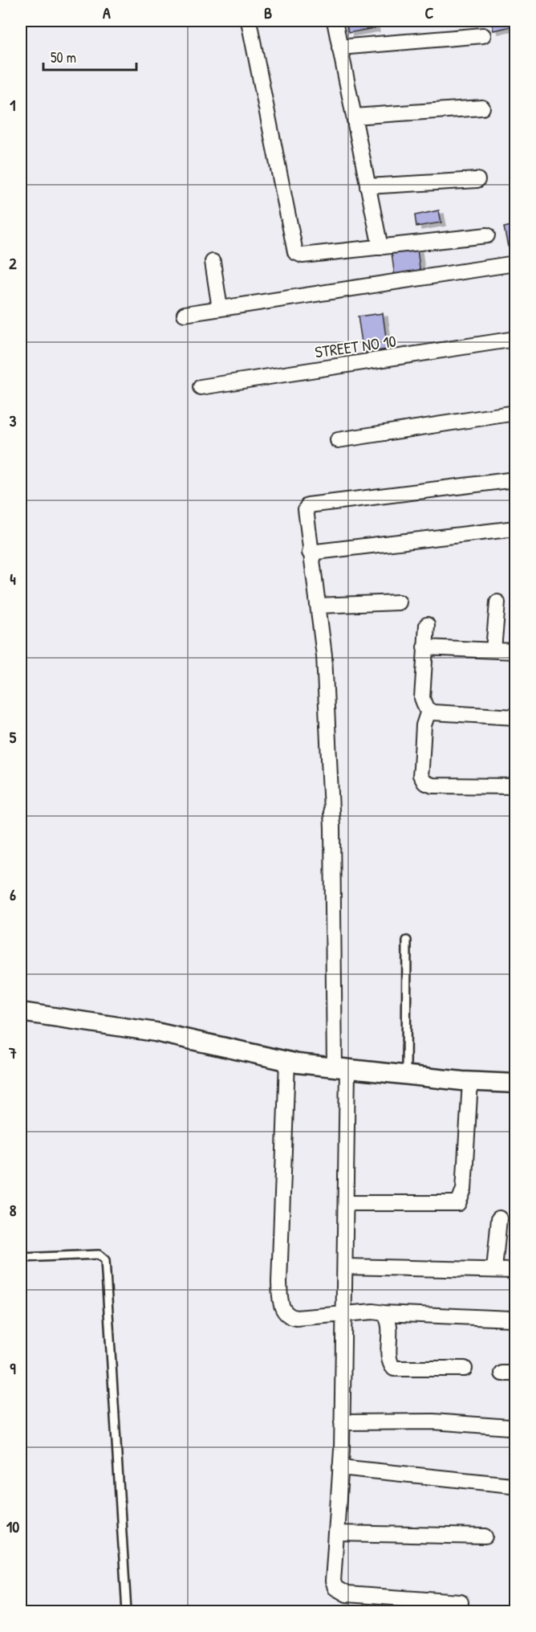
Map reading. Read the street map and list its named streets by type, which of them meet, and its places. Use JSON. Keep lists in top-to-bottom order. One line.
{"streets":{"street":["STREET NO 10"]},"scale_bar":"50 m","grid":{"columns":["A","B","C"],"rows":["1","2","3","4","5","6","7","8","9","10"]}}
